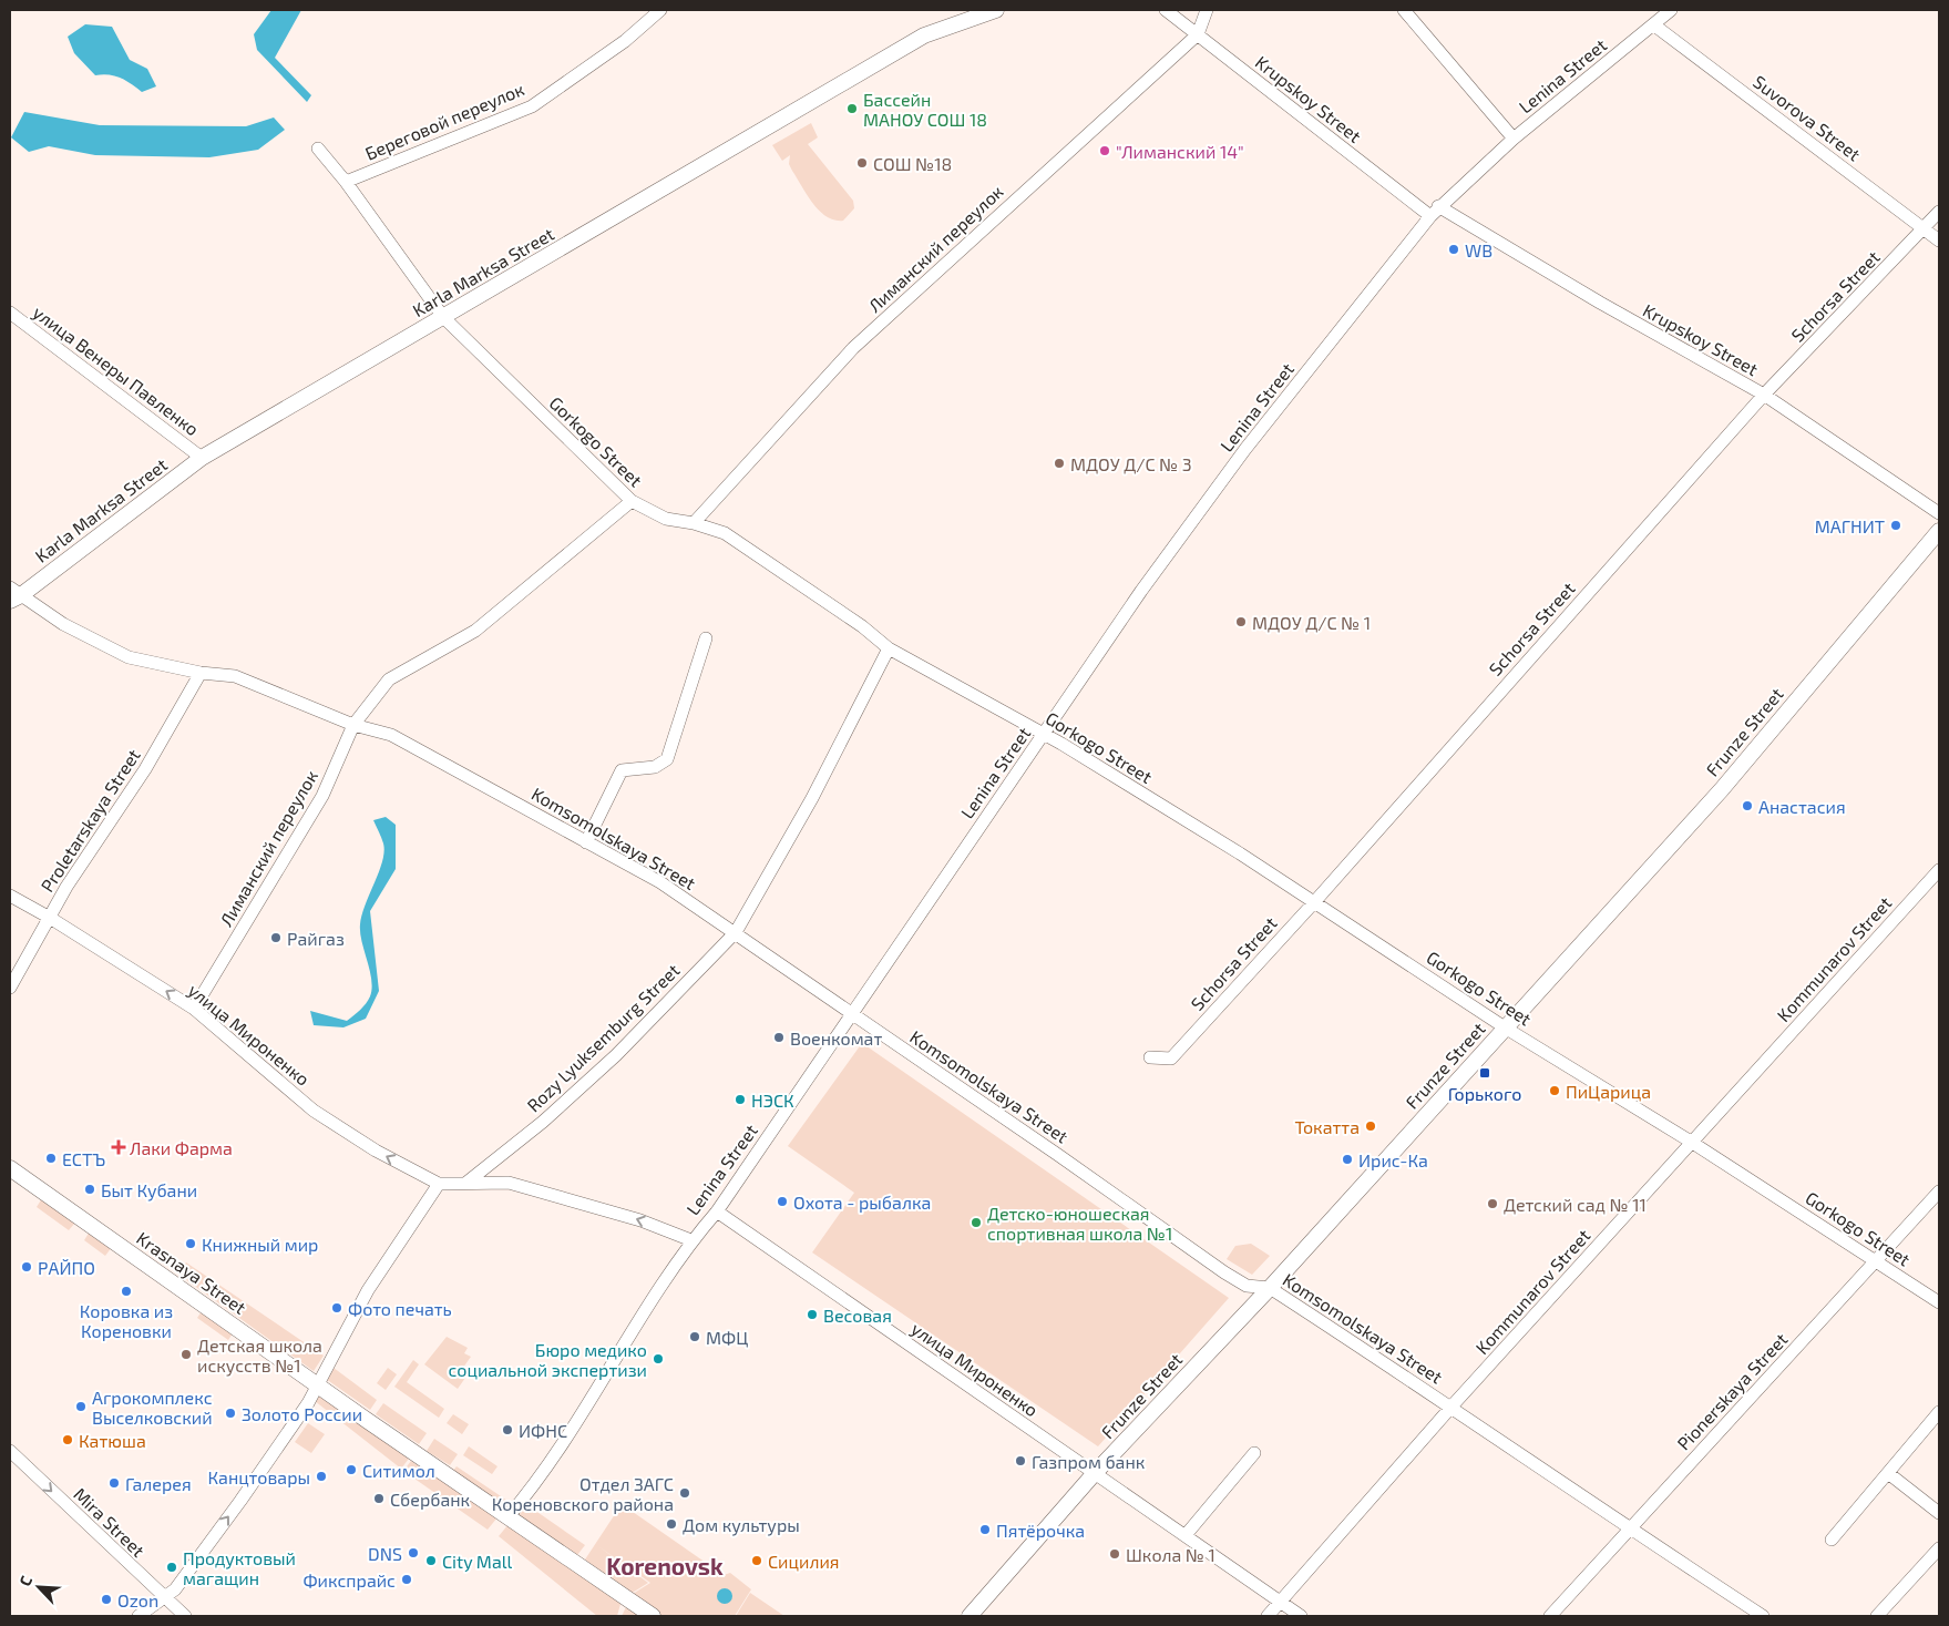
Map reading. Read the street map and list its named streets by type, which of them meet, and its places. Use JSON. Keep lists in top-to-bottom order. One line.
{"streets":{"main road":["Karla Marksa Street","Frunze Street","Krasnaya Street"],"street":["Lenina Street","Krupskoy Street","Suvorova Street","Береговой переулок","Лиманский переулок","Schorsa Street","улица Венеры Павленко","Gorkogo Street","Proletarskaya Street","Komsomolskaya Street","Kommunarov Street","улица Мироненко","Rozy Lyuksemburg Street","Pionerskaya Street","Mira Street"]},"crossings":[["Lenina Street","Krupskoy Street"],["Lenina Street","Suvorova Street"],["Lenina Street","Gorkogo Street"],["Lenina Street","Komsomolskaya Street"],["Lenina Street","улица Мироненко"],["Lenina Street","Krasnaya Street"],["Krupskoy Street","Лиманский переулок"],["Krupskoy Street","Schorsa Street"],["Suvorova Street","Schorsa Street"],["Береговой переулок","Gorkogo Street"],["Лиманский переулок","Gorkogo Street"],["Лиманский переулок","Komsomolskaya Street"],["Лиманский переулок","улица Мироненко"],["Karla Marksa Street","улица Венеры Павленко"],["Karla Marksa Street","Gorkogo Street"],["Karla Marksa Street","Komsomolskaya Street"],["Schorsa Street","Gorkogo Street"],["Gorkogo Street","Frunze Street"],["Gorkogo Street","Kommunarov Street"],["Gorkogo Street","Rozy Lyuksemburg Street"],["Gorkogo Street","Pionerskaya Street"],["Frunze Street","Komsomolskaya Street"],["Frunze Street","улица Мироненко"],["Proletarskaya Street","Komsomolskaya Street"],["Proletarskaya Street","улица Мироненко"],["Komsomolskaya Street","Kommunarov Street"],["Komsomolskaya Street","Rozy Lyuksemburg Street"],["Komsomolskaya Street","Pionerskaya Street"],["Kommunarov Street","улица Мироненко"]],"one_way":["улица Мироненко","Mira Street"],"districts":["Korenovsk"],"places":{"other":["Бассейн МАНОУ СОШ 18","\"Лиманский 14\"","СОШ №18","WB","МДОУ Д/С № 3","МАГНИТ","МДОУ Д/С № 1","Анастасия","Райгаз","Военкомат","ПиЦарица","НЭСК","Токатта","ЕСТЪ","Ирис-Ка","Быт Кубани","Охота - рыбалка","Детский сад № 11","Детско-юношеская спортивная школа №1","Книжный мир","РАЙПО","Коровка из Кореновки","Фото печать","Весовая","МФЦ","Детская школа искусств №1","Бюро медико социальной экспертизи","Агрокомплекс Выселковский","Золото России","ИФНС","Катюша","Газпром банк","Ситимол","Канцтовары","Галерея","Отдел ЗАГС Кореновского района","Сбербанк","Дом культуры","Пятёрочка","DNS","Школа № 1","City Mall","Сицилия","Продуктовый магащин","Фикспрайс","Ozon"],"transit":["Горького"],"health":["Лаки Фарма"]},"north":"top left"}
